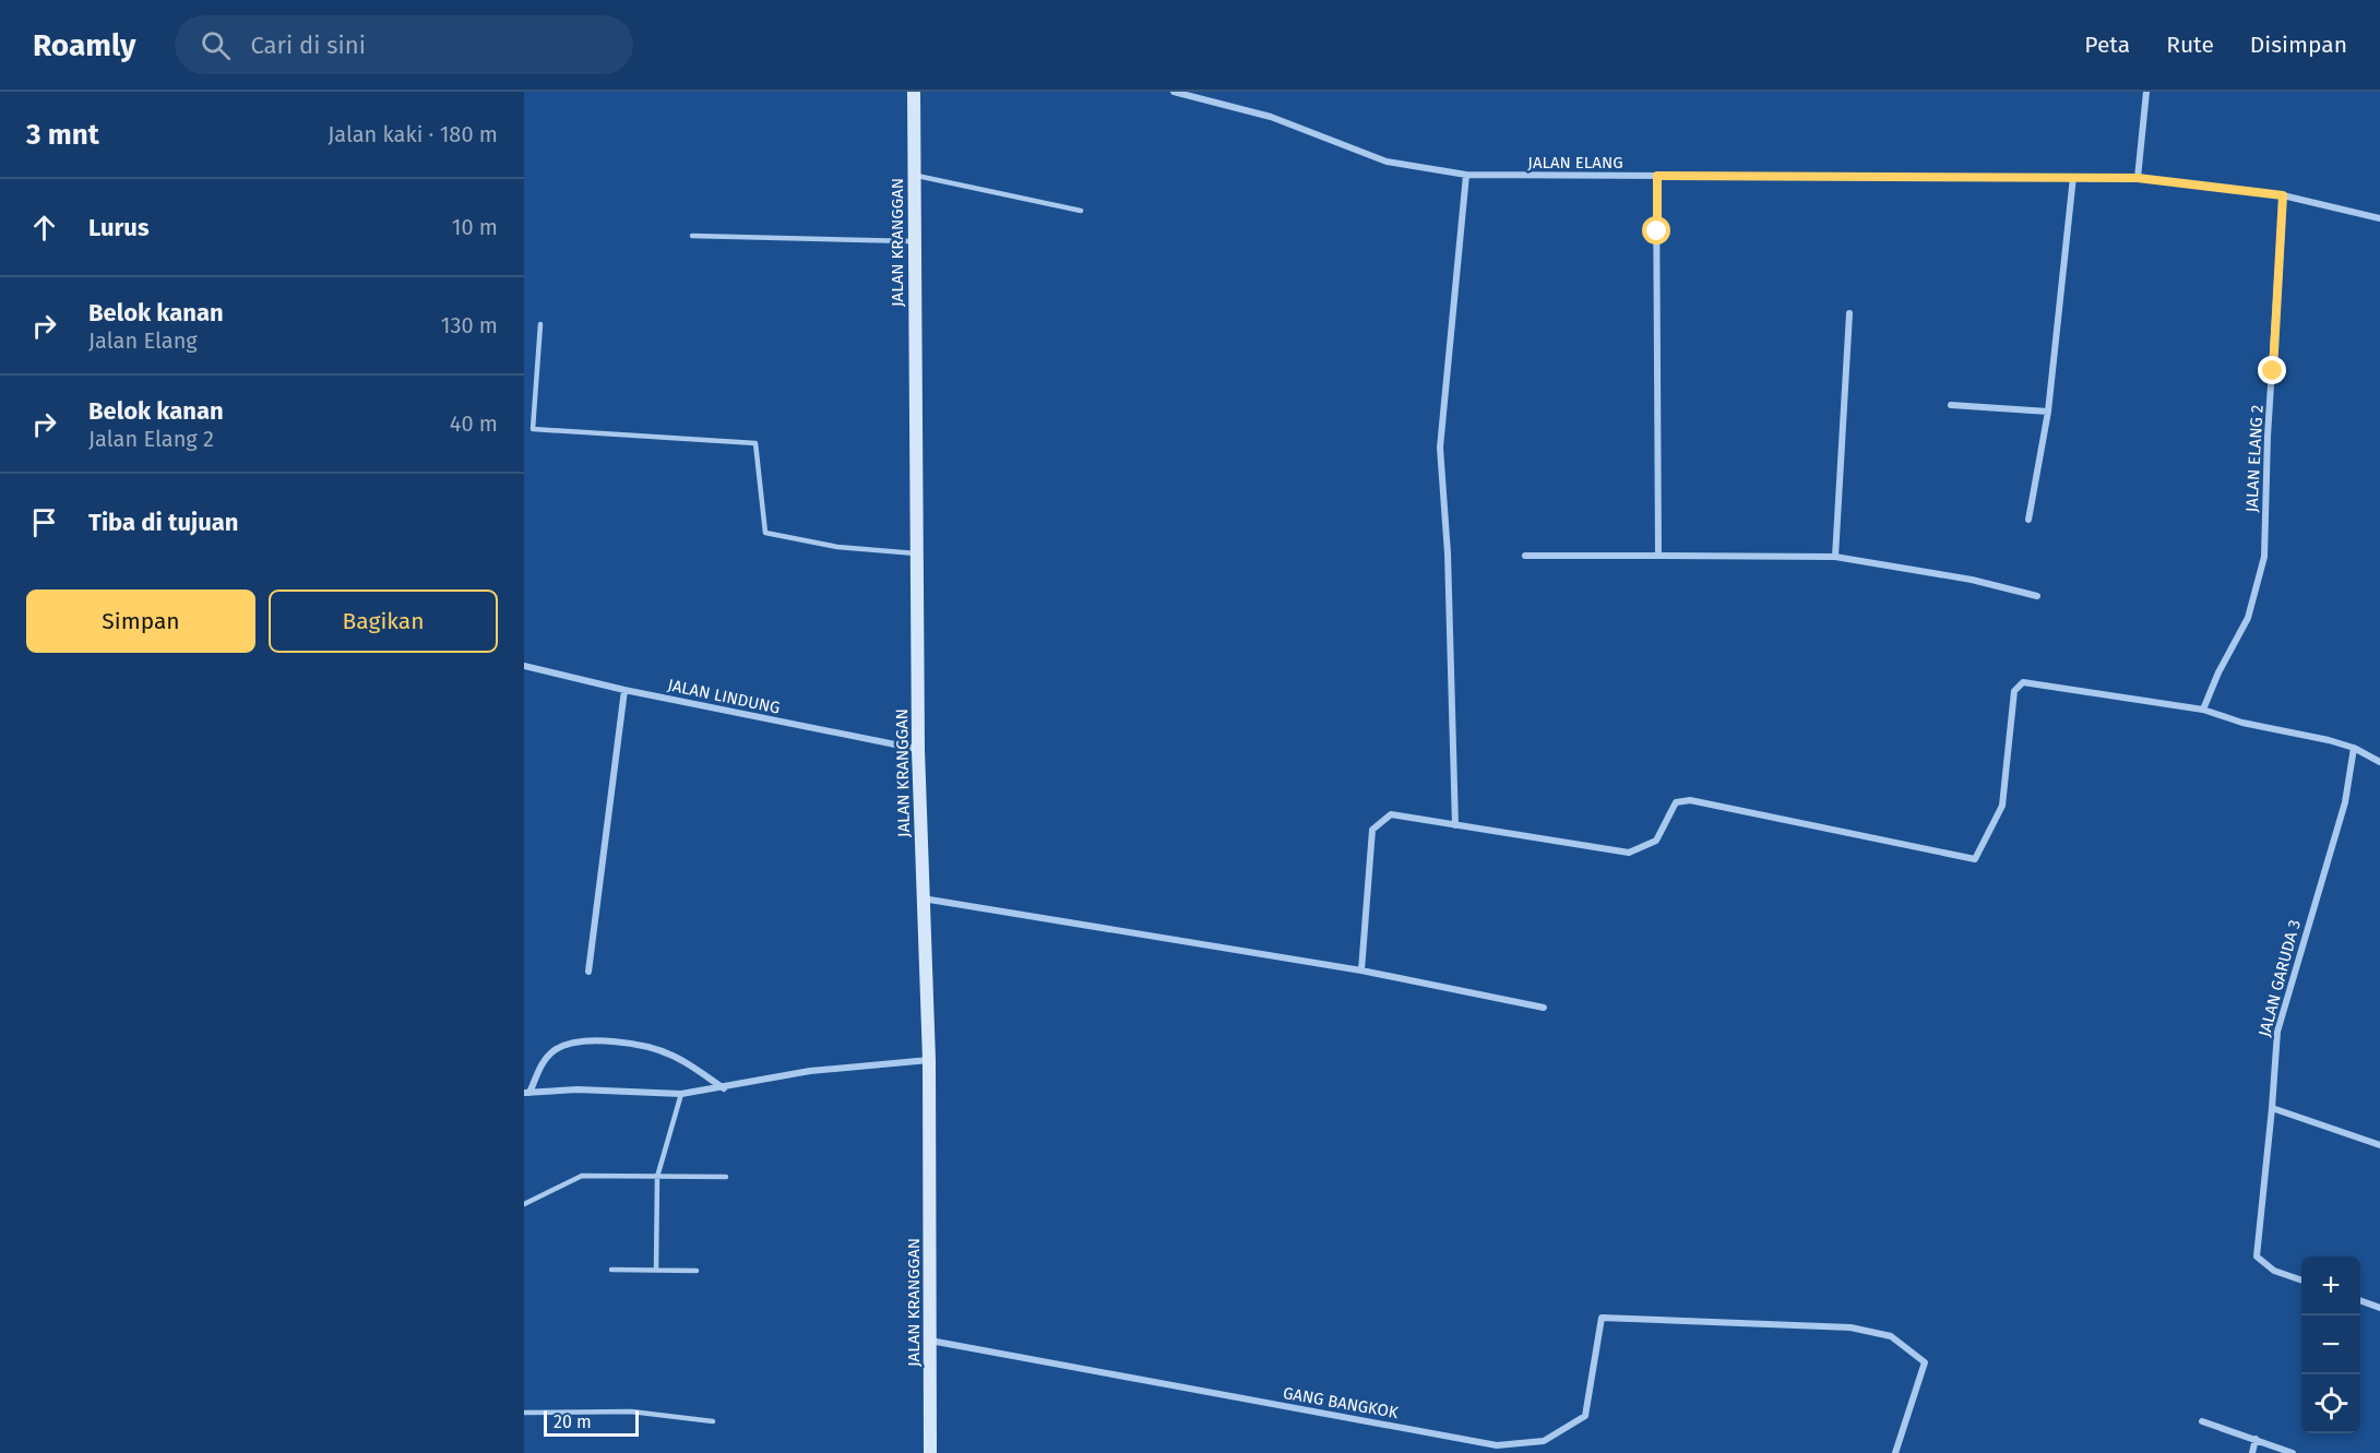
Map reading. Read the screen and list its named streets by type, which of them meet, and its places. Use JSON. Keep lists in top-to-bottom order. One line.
{"streets":{"main road":["JALAN KRANGGAN"],"street":["JALAN ELANG","JALAN ELANG 2","JALAN LINDUNG","JALAN GARUDA 3","GANG BANGKOK"]},"crossings":[["JALAN ELANG","JALAN ELANG 2"],["JALAN KRANGGAN","JALAN LINDUNG"],["JALAN KRANGGAN","GANG BANGKOK"]],"scale_bar":"20 m","page":{"header":"Roamly","search":"Cari di sini","nav":["Peta","Rute","Disimpan"],"heading":["3 mnt","Jalan kaki · 180 m"],"list":[["Lurus","10 m"],["Belok kanan","Jalan Elang","130 m"],["Belok kanan","Jalan Elang 2","40 m"],"Tiba di tujuan"],"buttons":["Simpan","Bagikan"],"map_buttons":["+","−"],"scale":"20 m"}}
